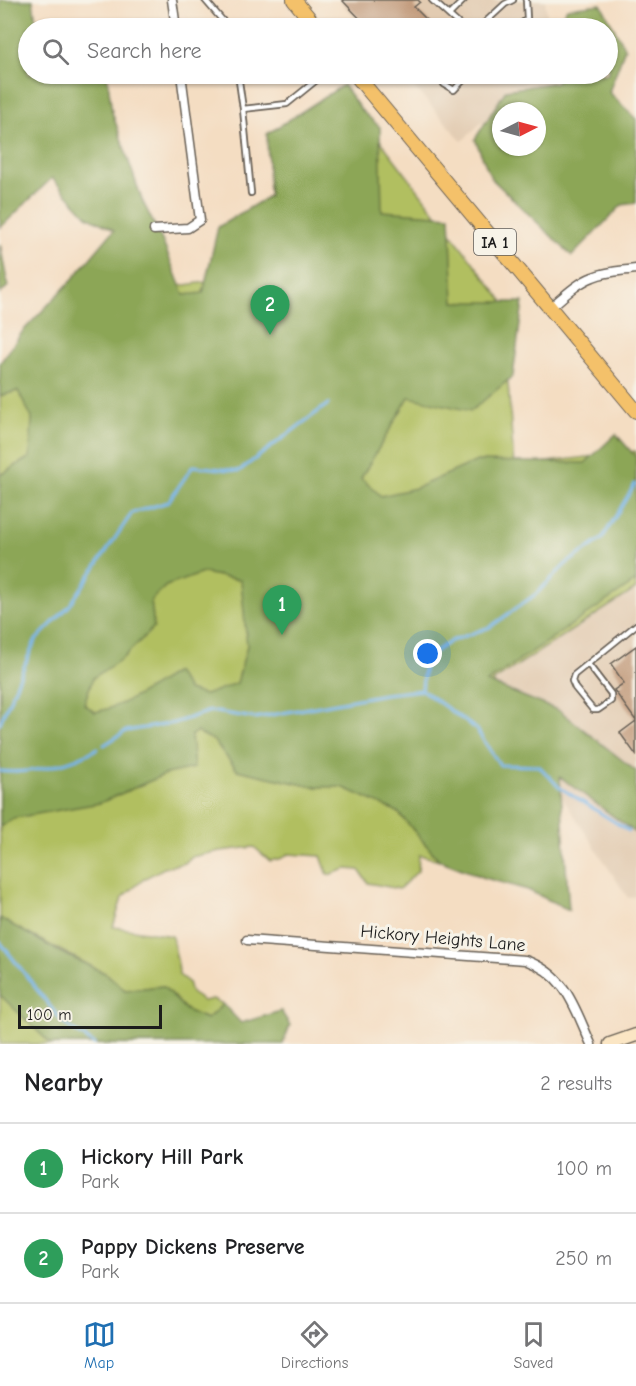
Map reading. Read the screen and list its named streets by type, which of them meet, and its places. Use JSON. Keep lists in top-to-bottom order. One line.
{"streets":{"main road":["IA 1"],"street":["Hickory Heights Lane"]},"scale_bar":"100 m","north":"right","page":{"search":"Search here","pins":["2","1"],"scale":"100 m","heading":["Nearby","2 results"],"list":[{"mark":"1","name":"Hickory Hill Park","note":"Park","value":"100 m"},{"mark":"2","name":"Pappy Dickens Preserve","note":"Park","value":"250 m"}],"nav":["Map","Directions","Saved"]}}
